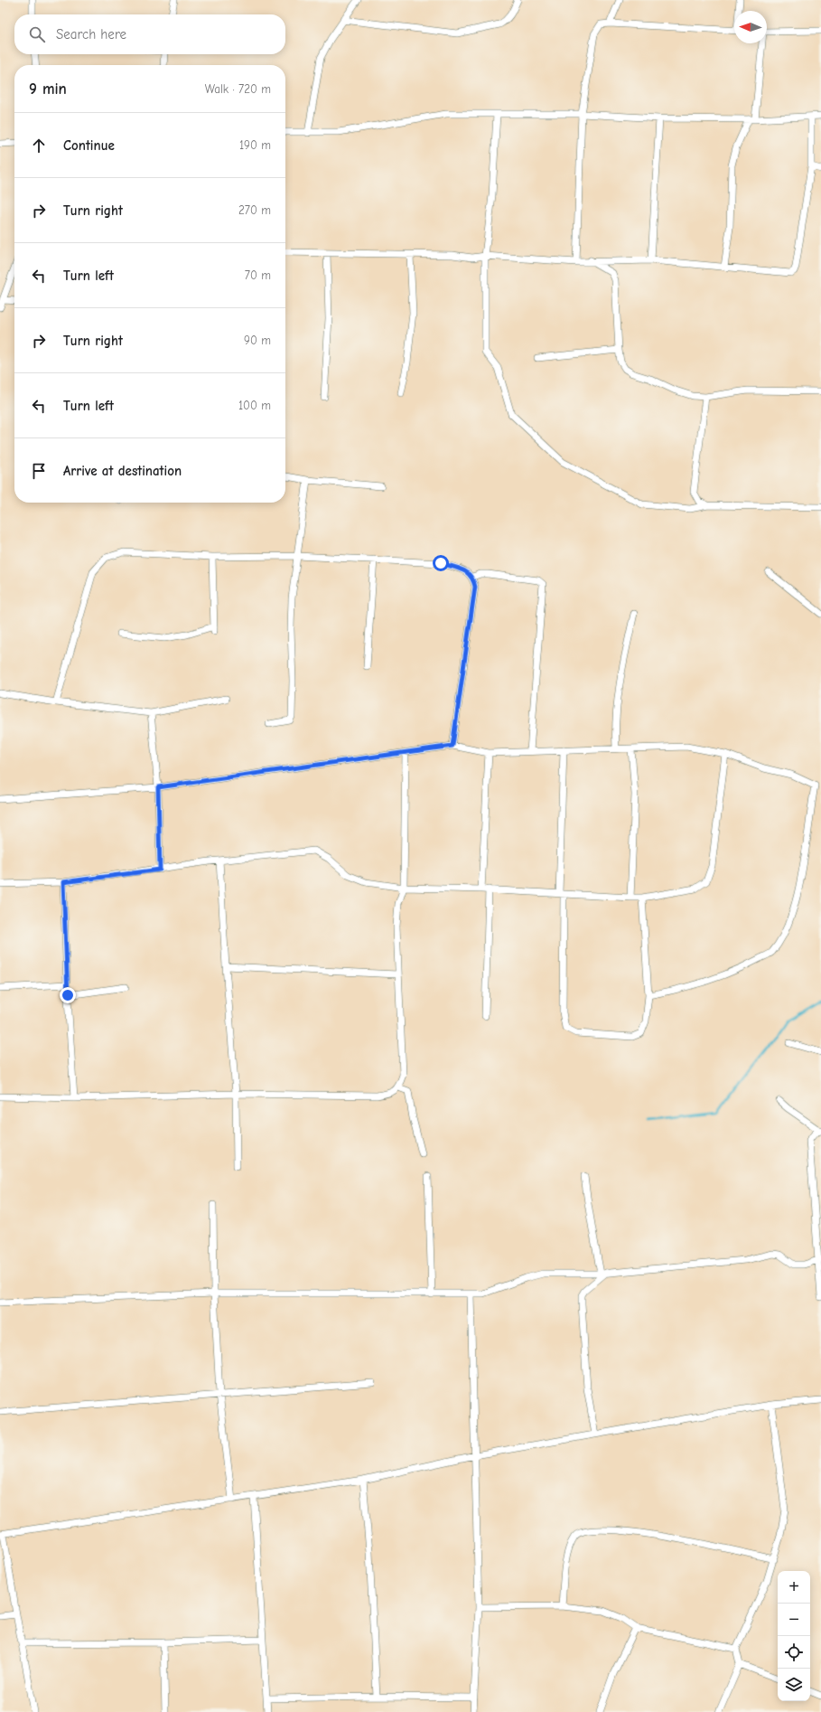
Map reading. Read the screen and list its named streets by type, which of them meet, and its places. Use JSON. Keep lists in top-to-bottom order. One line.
{"north":"left","page":{"search":"Search here","heading":["9 min","Walk · 720 m"],"list":[["Continue","190 m"],["Turn right","270 m"],["Turn left","70 m"],["Turn right","90 m"],["Turn left","100 m"],"Arrive at destination"],"map_buttons":["+","−"]}}
